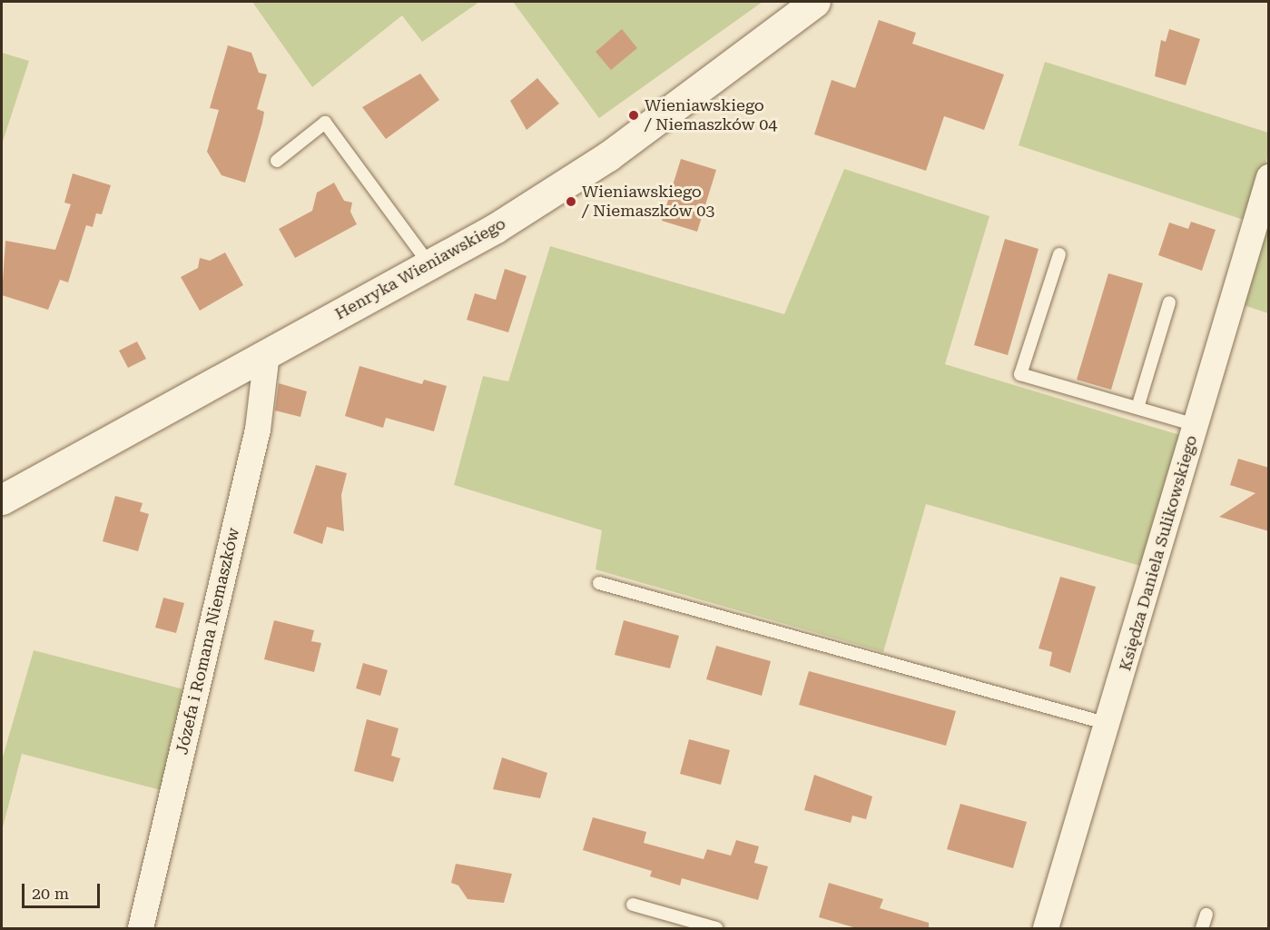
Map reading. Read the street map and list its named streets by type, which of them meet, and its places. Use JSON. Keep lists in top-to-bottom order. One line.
{"streets":{"street":["Henryka Wieniawskiego","Księdza Daniela Sulikowskiego","Józefa i Romana Niemaszków"]},"crossings":[["Henryka Wieniawskiego","Józefa i Romana Niemaszków"]],"places":["Wieniawskiego / Niemaszków 04","Wieniawskiego / Niemaszków 03"],"scale_bar":"20 m"}
